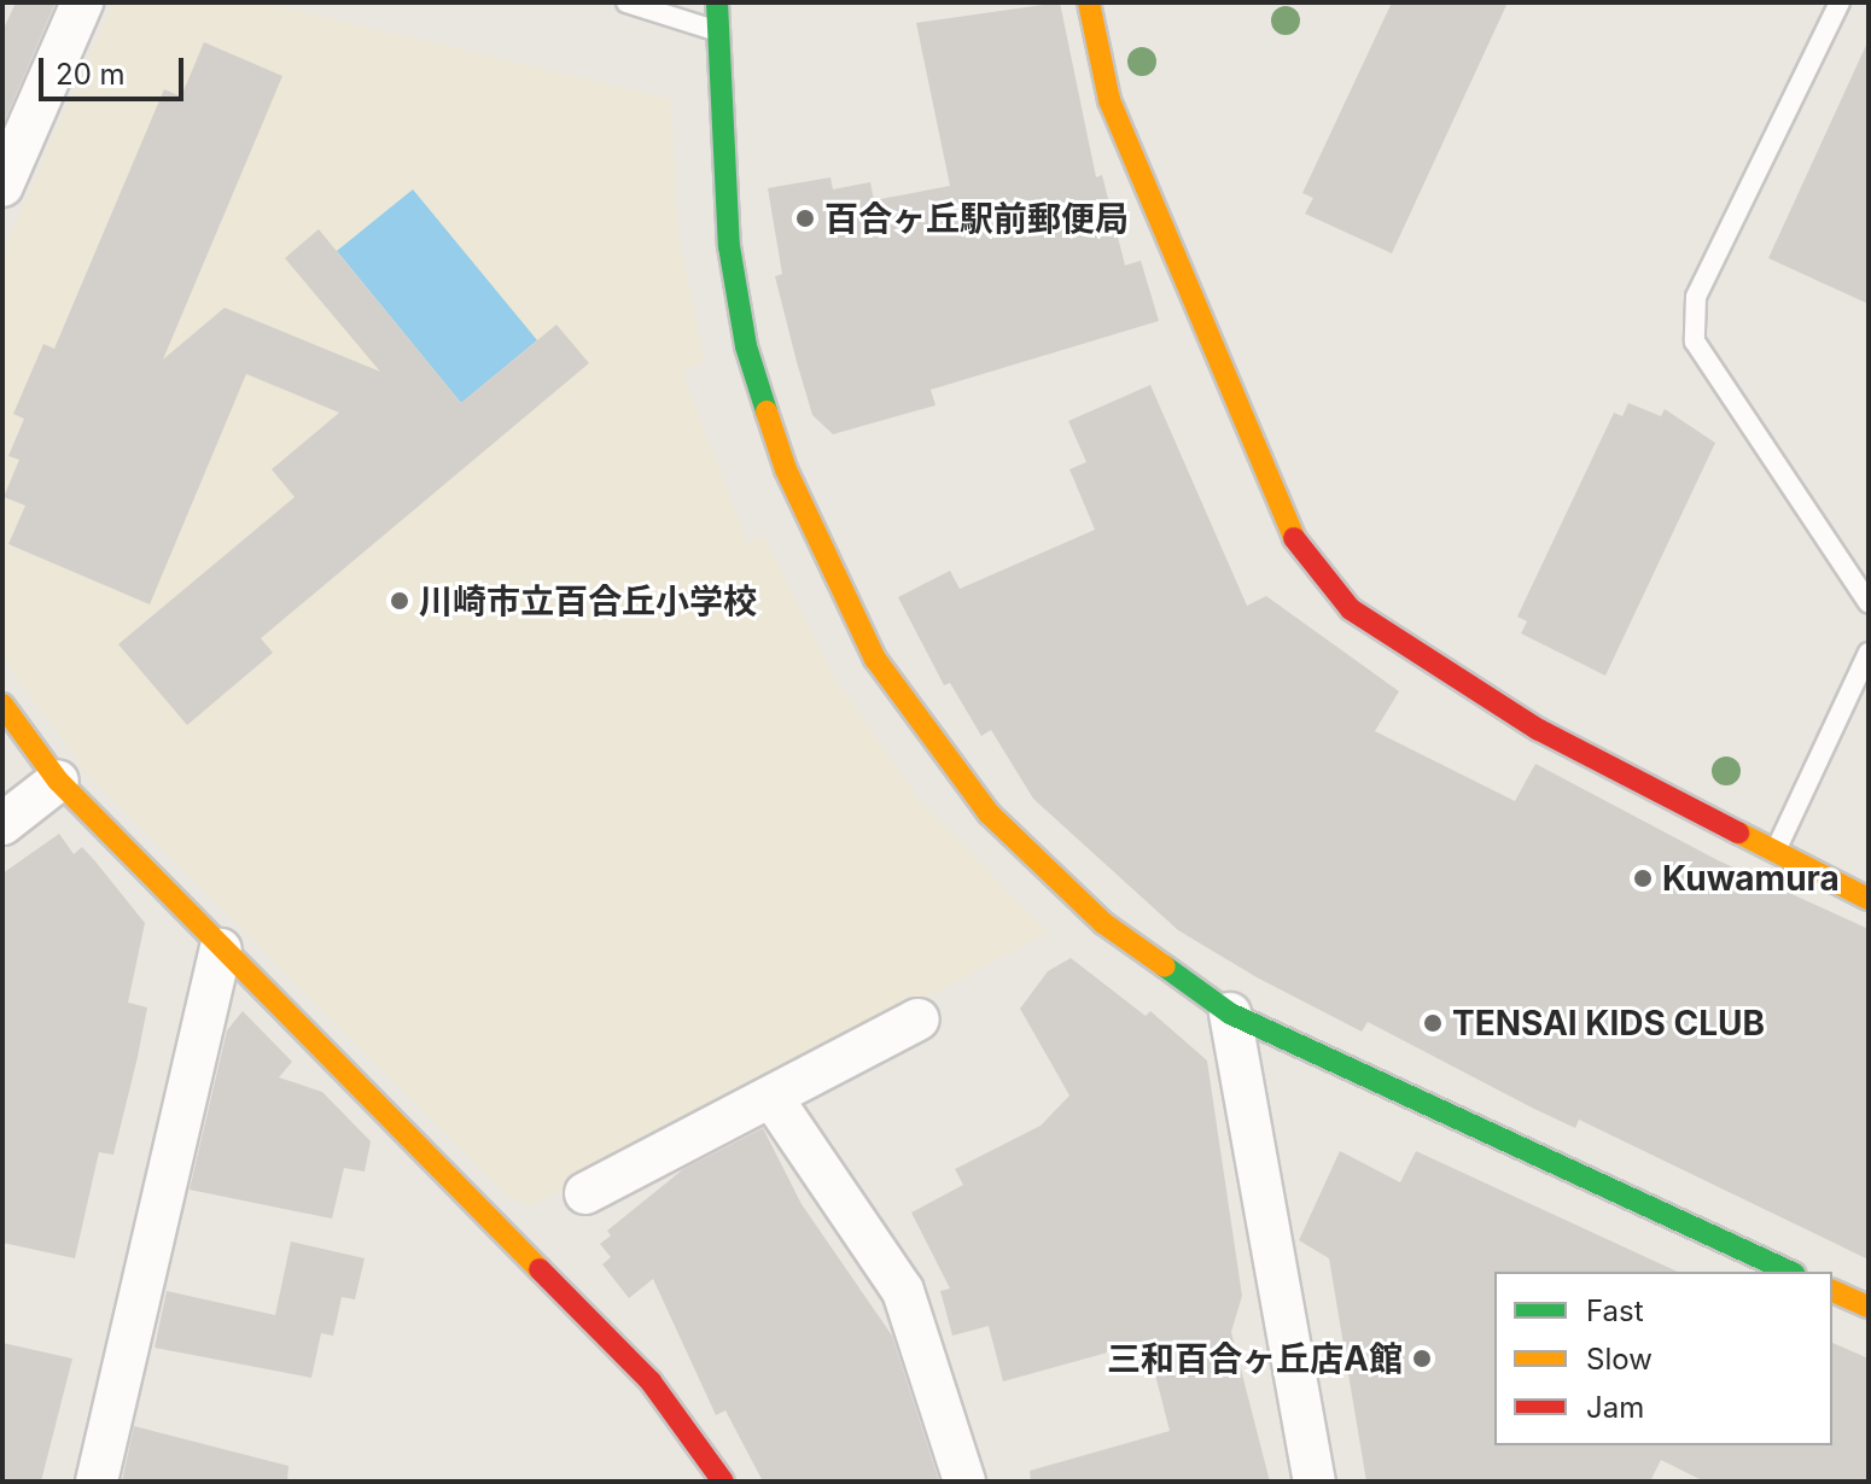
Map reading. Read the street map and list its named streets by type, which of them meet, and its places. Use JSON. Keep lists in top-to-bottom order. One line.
{"places":["百合ヶ丘駅前郵便局","川崎市立百合丘小学校","Kuwamura","TENSAI KIDS CLUB","三和百合ヶ丘店A館"],"legend":["Fast","Slow","Jam"],"scale_bar":"20 m"}
